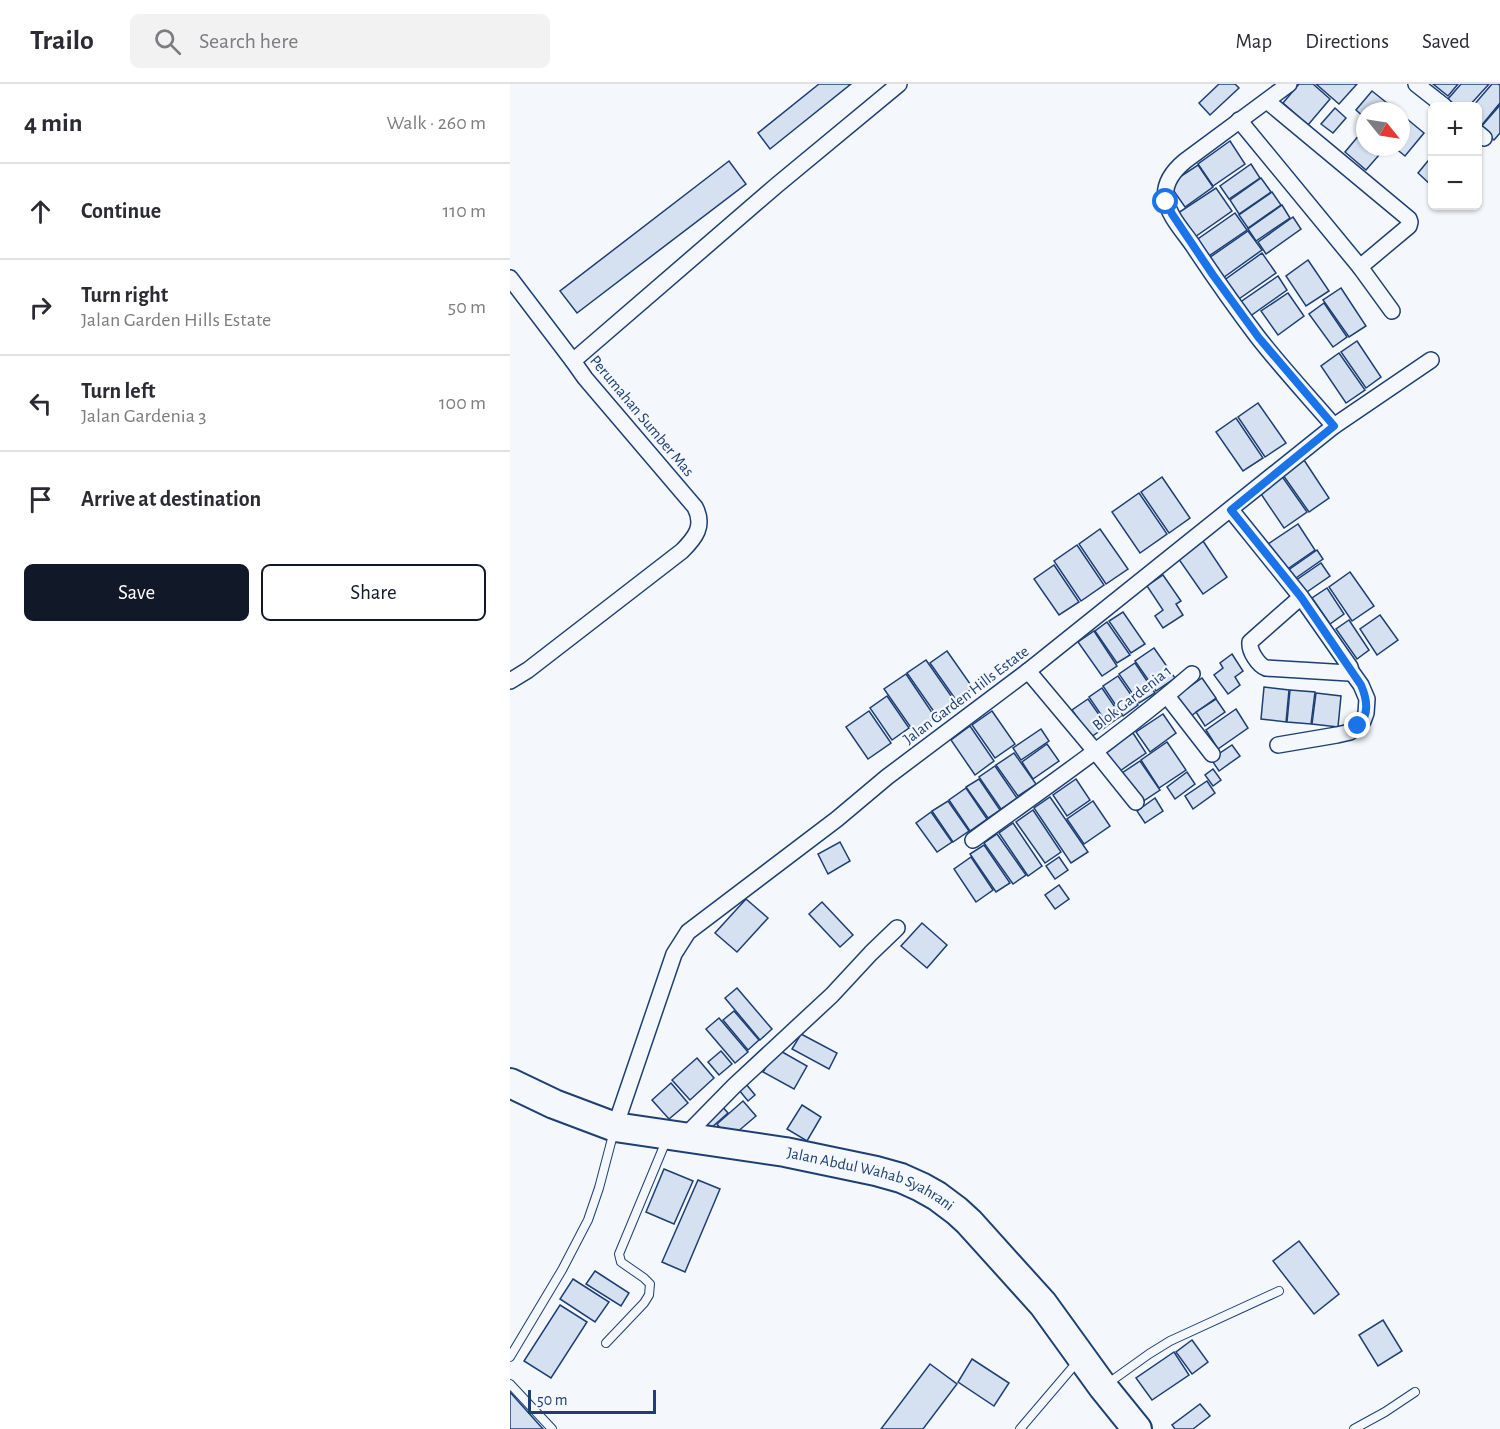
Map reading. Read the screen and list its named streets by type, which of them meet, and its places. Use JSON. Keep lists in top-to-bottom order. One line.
{"streets":{"highway":["Jalan Abdul Wahab Syahrani"],"street":["Perumahan Sumber Mas","Jalan Garden Hills Estate","Blok Gardenia 1"]},"crossings":[["Jalan Garden Hills Estate","Jalan Abdul Wahab Syahrani"]],"scale_bar":"50 m","north":"bottom right","page":{"header":"Trailo","search":"Search here","nav":["Map","Directions","Saved"],"heading":["4 min","Walk · 260 m"],"map_buttons":["+","−"],"list":[["Continue","110 m"],["Turn right","Jalan Garden Hills Estate","50 m"],["Turn left","Jalan Gardenia 3","100 m"],"Arrive at destination"],"buttons":["Save","Share"],"scale":"50 m"}}
